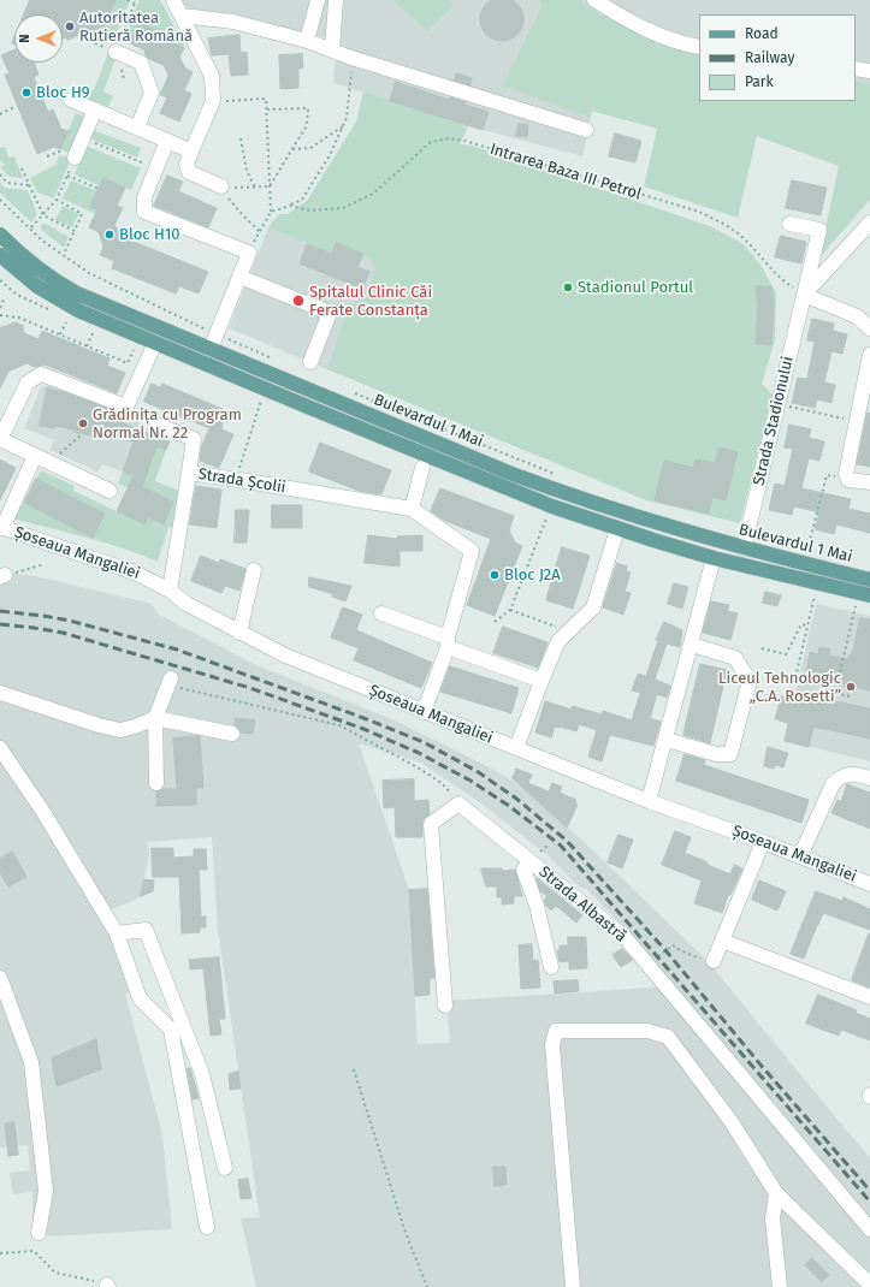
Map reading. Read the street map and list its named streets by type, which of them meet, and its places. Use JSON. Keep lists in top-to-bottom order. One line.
{"streets":{"main road":["Bulevardul 1 Mai"],"street":["Strada Stadionului","Strada Școlii","Șoseaua Mangaliei","Strada Albastră"],"path":["Intrarea Baza III Petrol"]},"crossings":[["Intrarea Baza III Petrol","Strada Stadionului"],["Bulevardul 1 Mai","Strada Stadionului"],["Strada Școlii","Șoseaua Mangaliei"]],"places":["Autoritatea Rutieră Română","Bloc H9","Bloc H10","Stadionul Portul","Spitalul Clinic Căi Ferate Constanța","Grădinița cu Program Normal Nr. 22","Bloc J2A","Liceul Tehnologic „C.A. Rosetti”"],"legend":["Road","Railway","Park"],"north":"left"}
